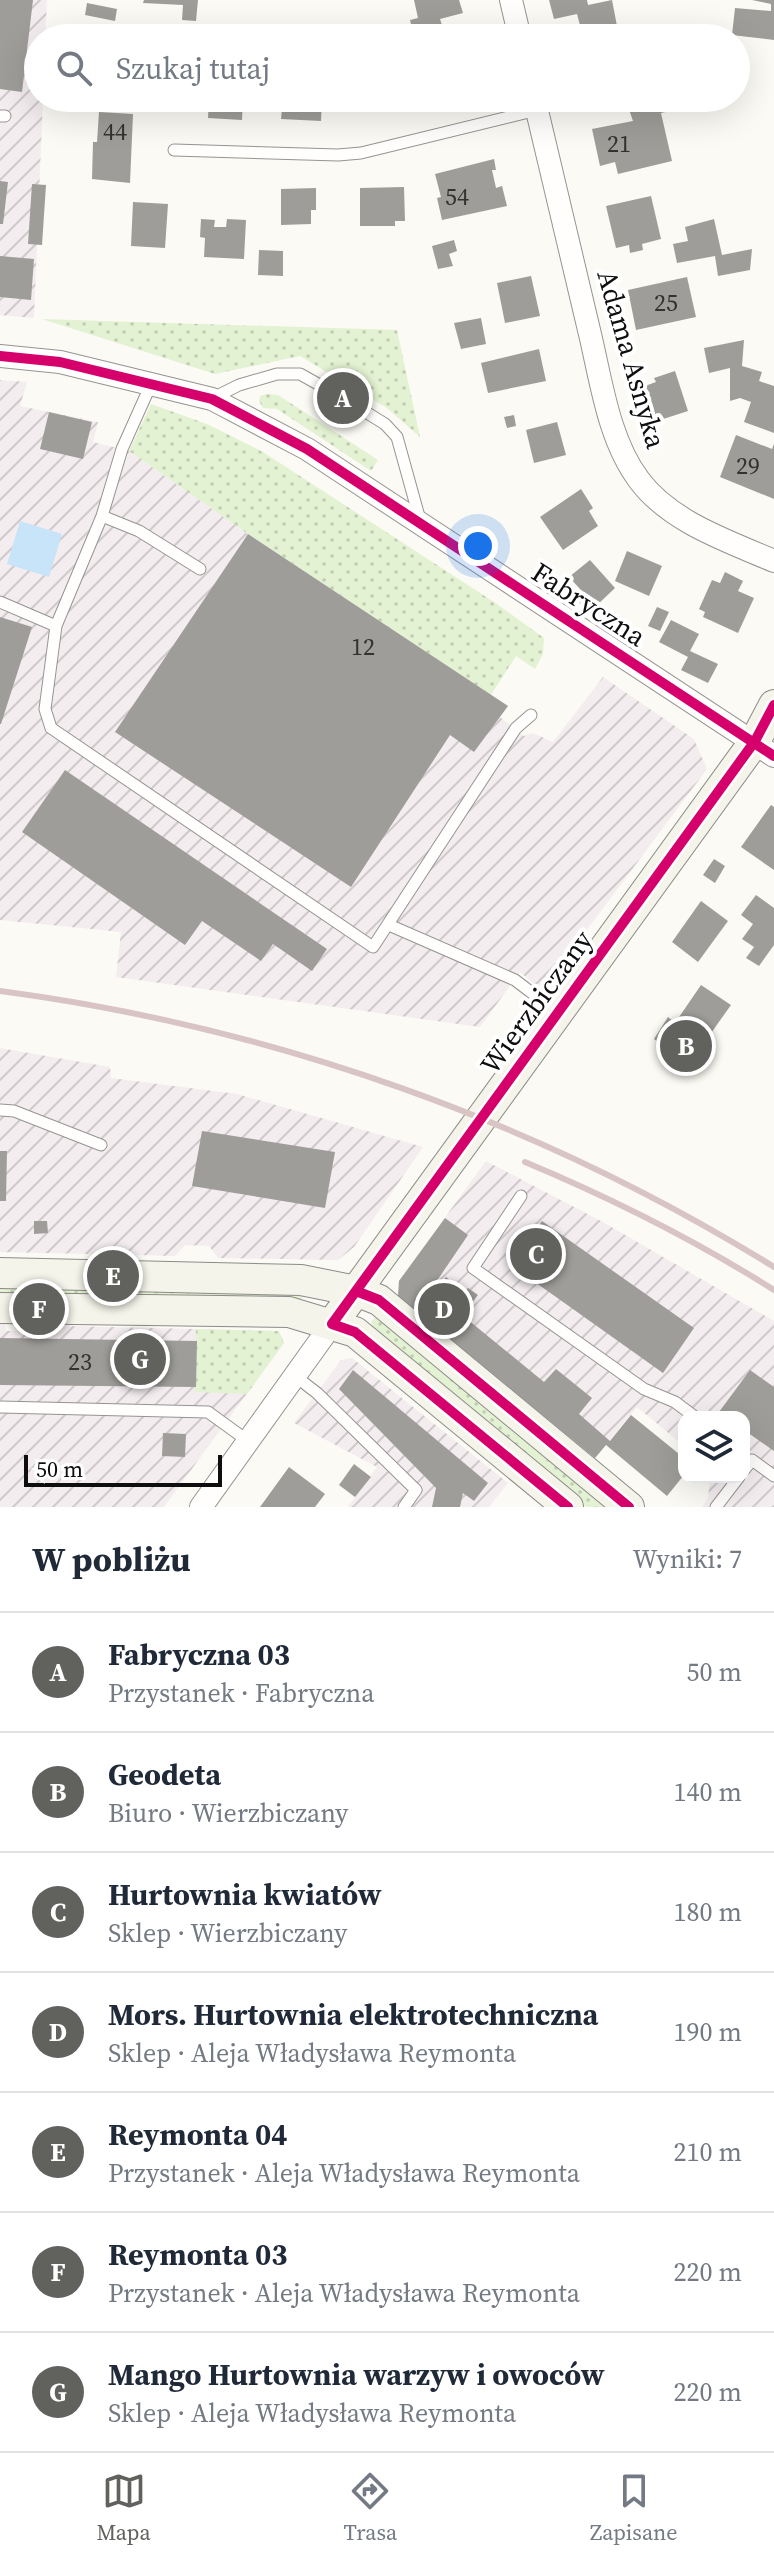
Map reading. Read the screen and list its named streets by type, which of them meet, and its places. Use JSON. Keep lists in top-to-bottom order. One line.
{"streets":{"street":["Adama Asnyka","Fabryczna","Wierzbiczany"]},"crossings":[["Fabryczna","Wierzbiczany"]],"house_numbers":["44","21","54","25","29","12","23"],"scale_bar":"50 m","page":{"search":"Szukaj tutaj","pins":["A","B","C","E","D","F","G"],"scale":"50 m","heading":["W pobliżu","Wyniki: 7"],"list":[{"mark":"A","name":"Fabryczna 03","note":"Przystanek · Fabryczna","value":"50 m"},{"mark":"B","name":"Geodeta","note":"Biuro · Wierzbiczany","value":"140 m"},{"mark":"C","name":"Hurtownia kwiatów","note":"Sklep · Wierzbiczany","value":"180 m"},{"mark":"D","name":"Mors. Hurtownia elektrotechniczna","note":"Sklep · Aleja Władysława Reymonta","value":"190 m"},{"mark":"E","name":"Reymonta 04","note":"Przystanek · Aleja Władysława Reymonta","value":"210 m"},{"mark":"F","name":"Reymonta 03","note":"Przystanek · Aleja Władysława Reymonta","value":"220 m"},{"mark":"G","name":"Mango Hurtownia warzyw i owoców","note":"Sklep · Aleja Władysława Reymonta","value":"220 m"}],"nav":["Mapa","Trasa","Zapisane"]}}
